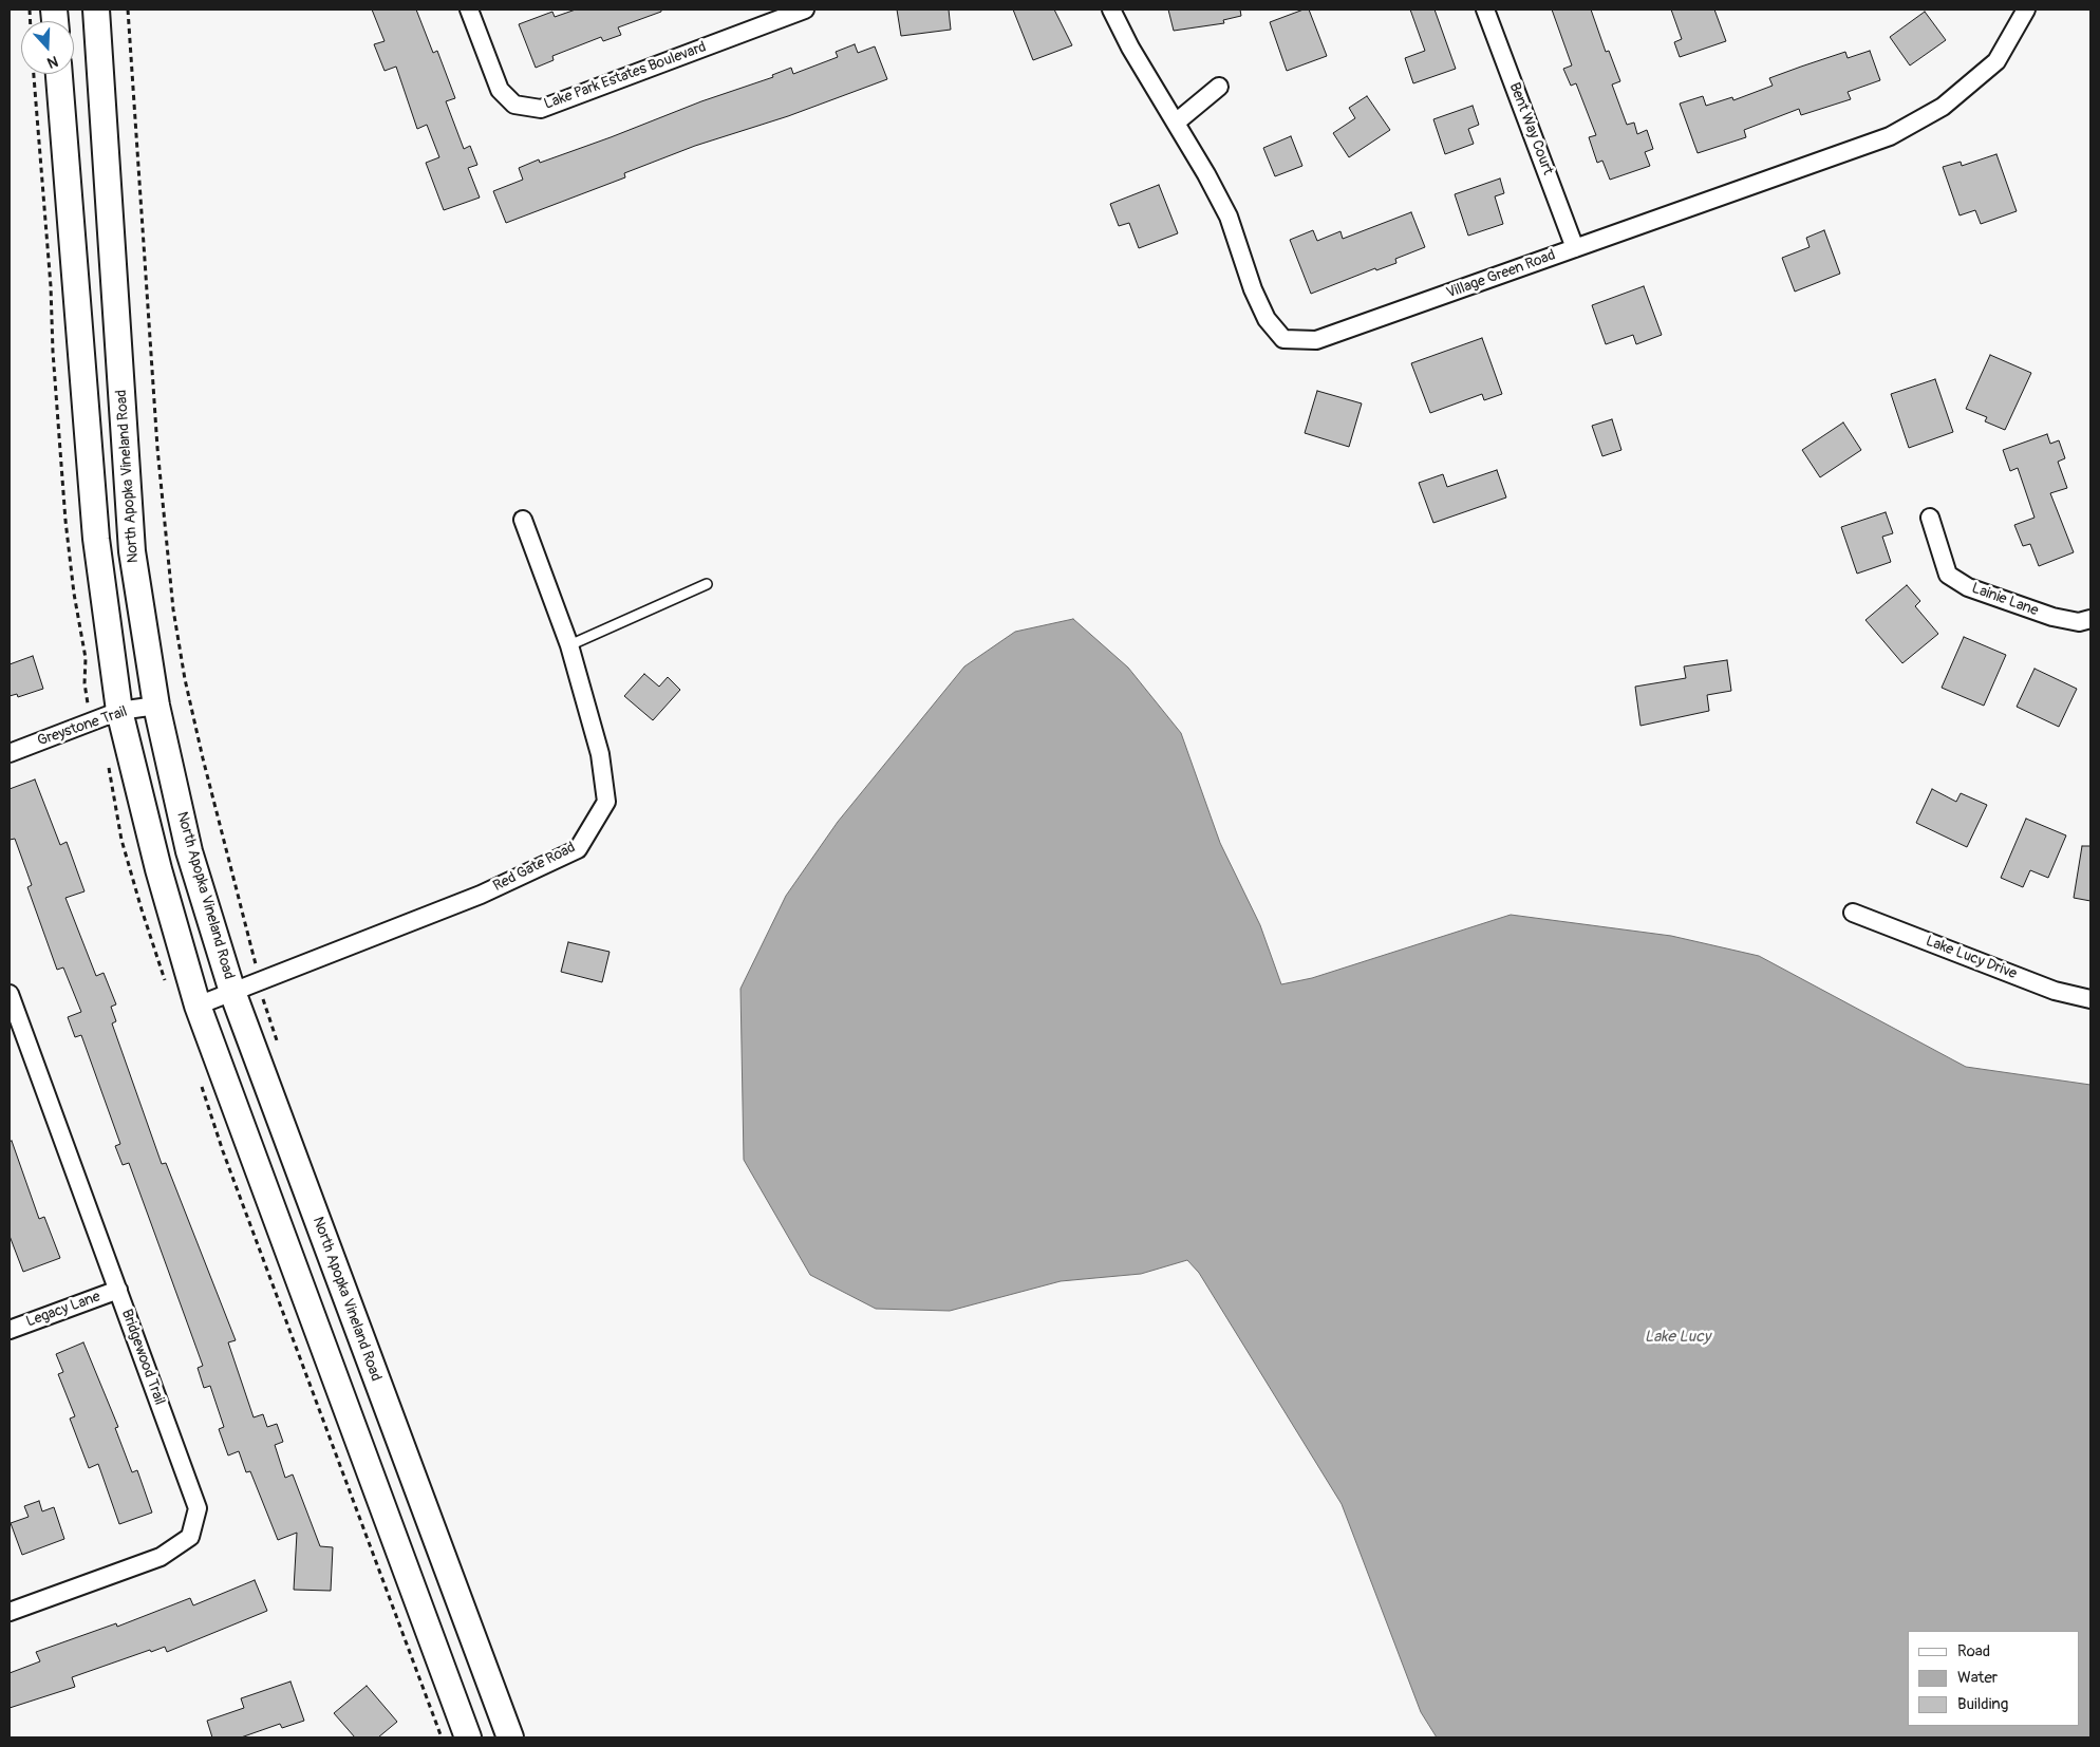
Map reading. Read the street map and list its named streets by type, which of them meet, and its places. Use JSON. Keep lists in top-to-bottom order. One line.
{"streets":{"street":["Lake Park Estates Boulevard","Bent Way Court","Village Green Road","North Apopka Vineland Road","Lainie Lane","Greystone Trail","Red Gate Road","Lake Lucy Drive","Legacy Lane","Bridgewood Trail"]},"crossings":[["Bent Way Court","Village Green Road"],["North Apopka Vineland Road","Greystone Trail"],["North Apopka Vineland Road","Red Gate Road"],["Legacy Lane","Bridgewood Trail"]],"water":["Lake Lucy"],"legend":["Road","Water","Building"],"north":"bottom"}
